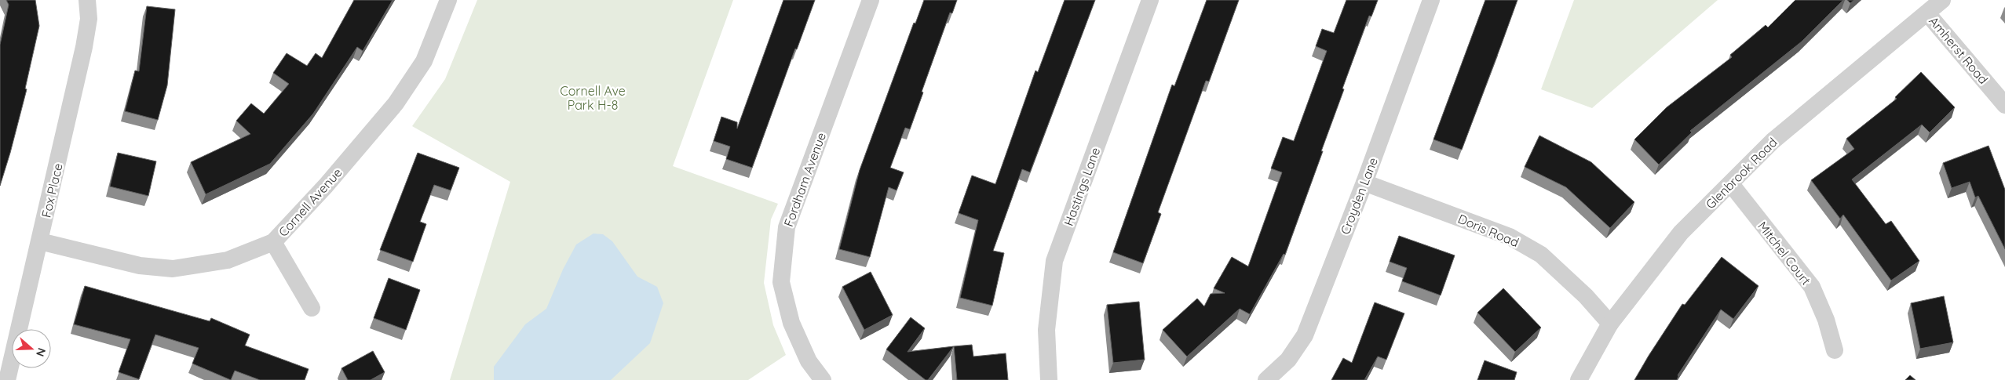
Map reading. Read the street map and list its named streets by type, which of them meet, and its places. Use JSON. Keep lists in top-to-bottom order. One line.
{"streets":{"street":["Amherst Road","Glenbrook Road","Fordham Avenue","Hastings Lane","Fox Place","Croyden Lane","Cornell Avenue","Doris Road","Mitchel Court"]},"crossings":[["Amherst Road","Glenbrook Road"],["Glenbrook Road","Doris Road"],["Glenbrook Road","Mitchel Court"],["Fox Place","Cornell Avenue"],["Croyden Lane","Doris Road"]],"parks":["Cornell Ave Park H-8"],"north":"right"}
